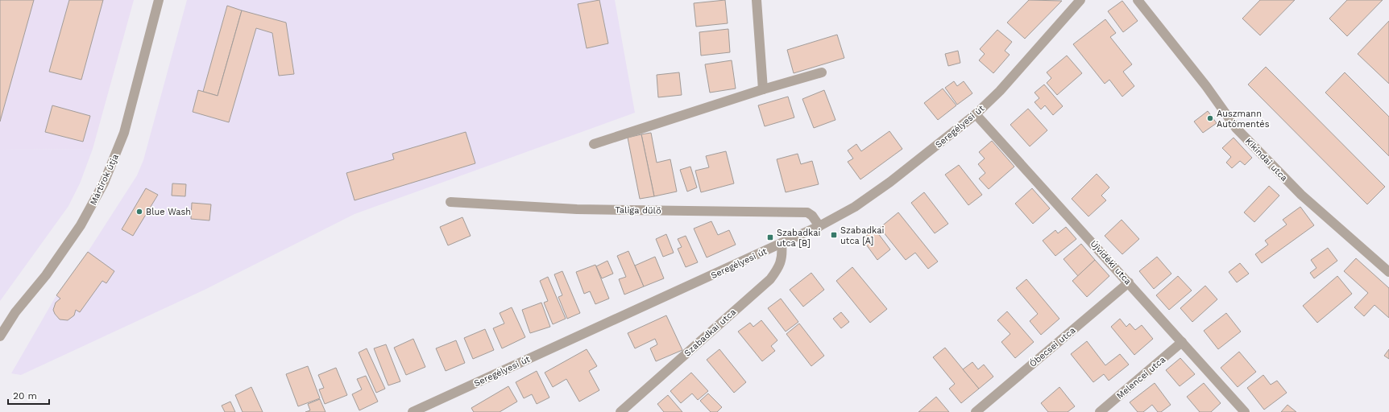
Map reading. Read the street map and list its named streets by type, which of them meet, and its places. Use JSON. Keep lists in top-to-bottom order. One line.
{"streets":{"street":["Seregélyesi út","Kikindai utca","Mártírok útja","Taliga dűlő","Újvidéki utca","Szabadkai utca","Óbecsei utca","Melencei utca"]},"crossings":[["Seregélyesi út","Taliga dűlő"],["Seregélyesi út","Újvidéki utca"],["Seregélyesi út","Szabadkai utca"],["Újvidéki utca","Óbecsei utca"],["Újvidéki utca","Melencei utca"]],"places":{"other":["Auszmann Autómentés","Blue Wash"],"transit":["Szabadkai utca [A]","Szabadkai utca [B]"]},"scale_bar":"20 m"}
